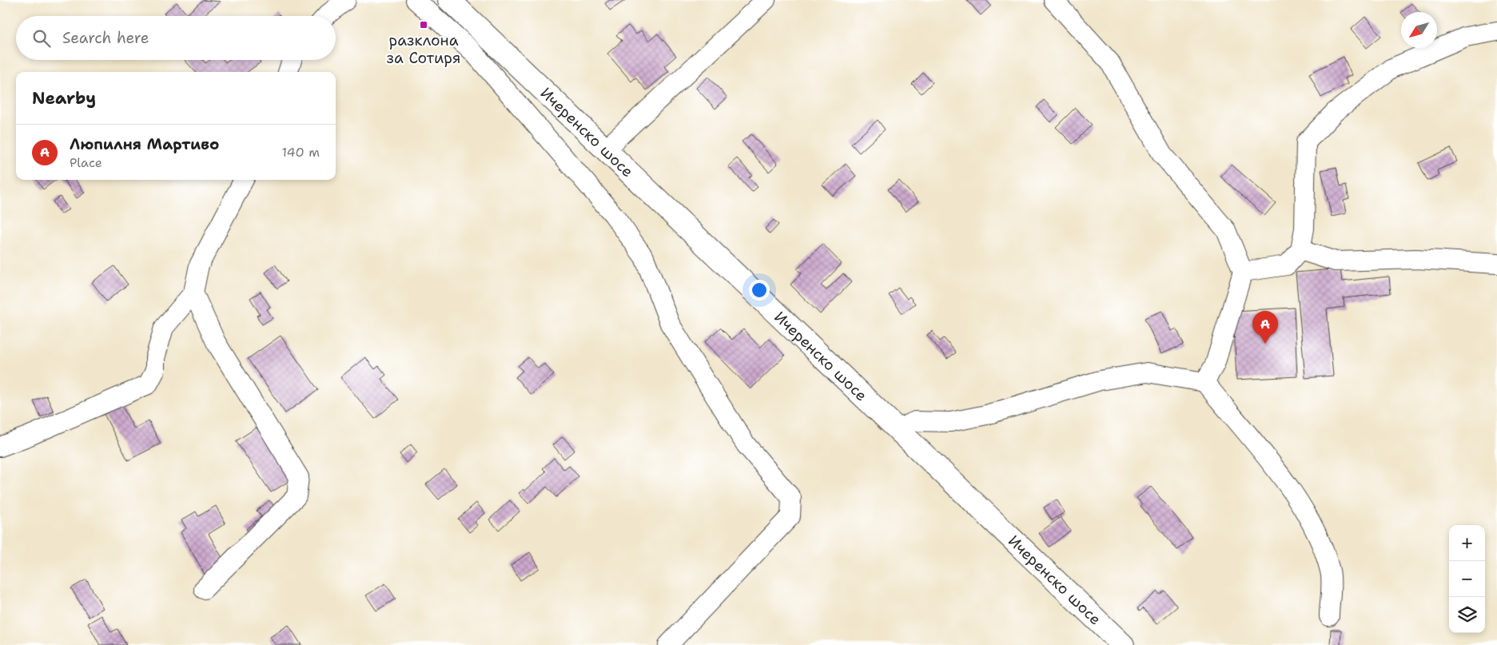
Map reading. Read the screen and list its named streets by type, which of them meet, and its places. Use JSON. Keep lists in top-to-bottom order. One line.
{"streets":{"street":["Ичеренско шосе"]},"places":{"transit":["разклона за Сотиря"]},"north":"bottom left","page":{"search":"Search here","heading":"Nearby","list":[{"mark":"A","name":"Люпилня Мартиво","note":"Place","value":"140 m"}],"pins":"A","map_buttons":["+","−"]}}
